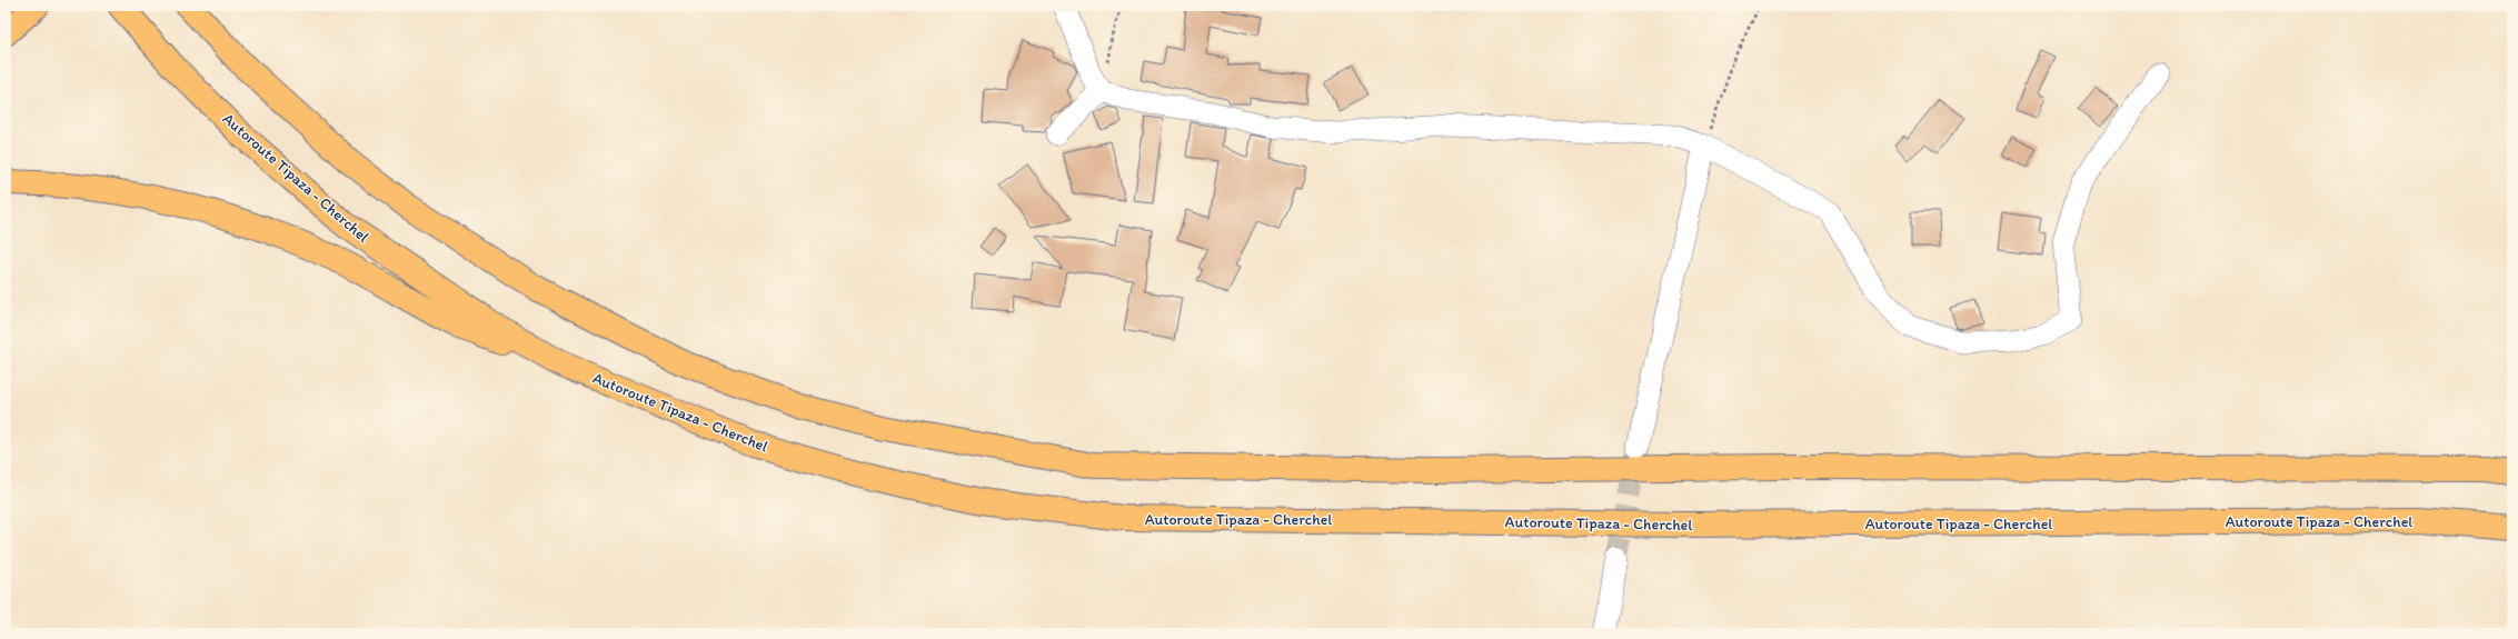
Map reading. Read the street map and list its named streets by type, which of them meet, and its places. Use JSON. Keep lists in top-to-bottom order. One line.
{"streets":{"highway":["Autoroute Tipaza - Cherchel"]}}
